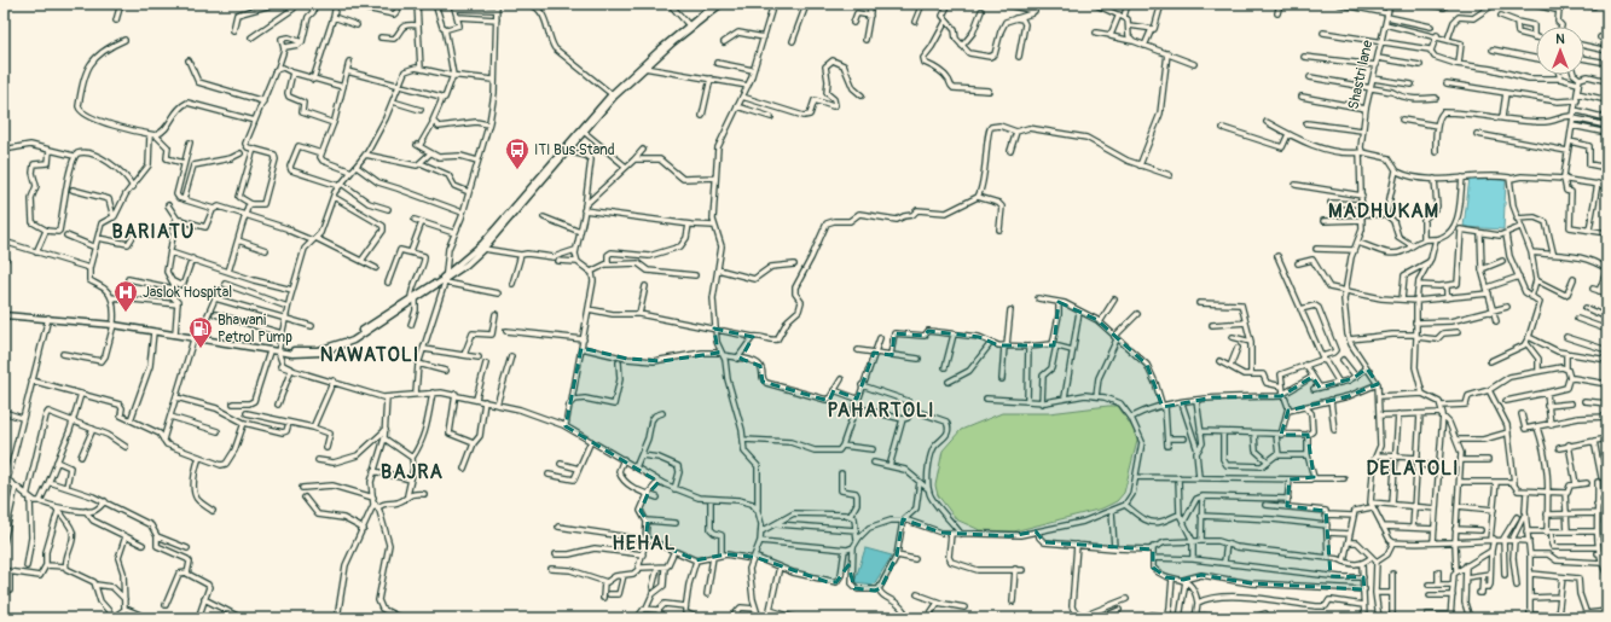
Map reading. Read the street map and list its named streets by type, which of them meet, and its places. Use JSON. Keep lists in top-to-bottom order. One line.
{"streets":{"street":["Shastri lane"]},"districts":["MADHUKAM","BARIATU","NAWATOLI","PAHARTOLI","DELATOLI","BAJRA","HEHAL"],"places":{"bus stop":["ITI Bus Stand"],"hospital":["Jaslok Hospital"],"fuel station":["Bhawani Petrol Pump"]},"north":"top"}
